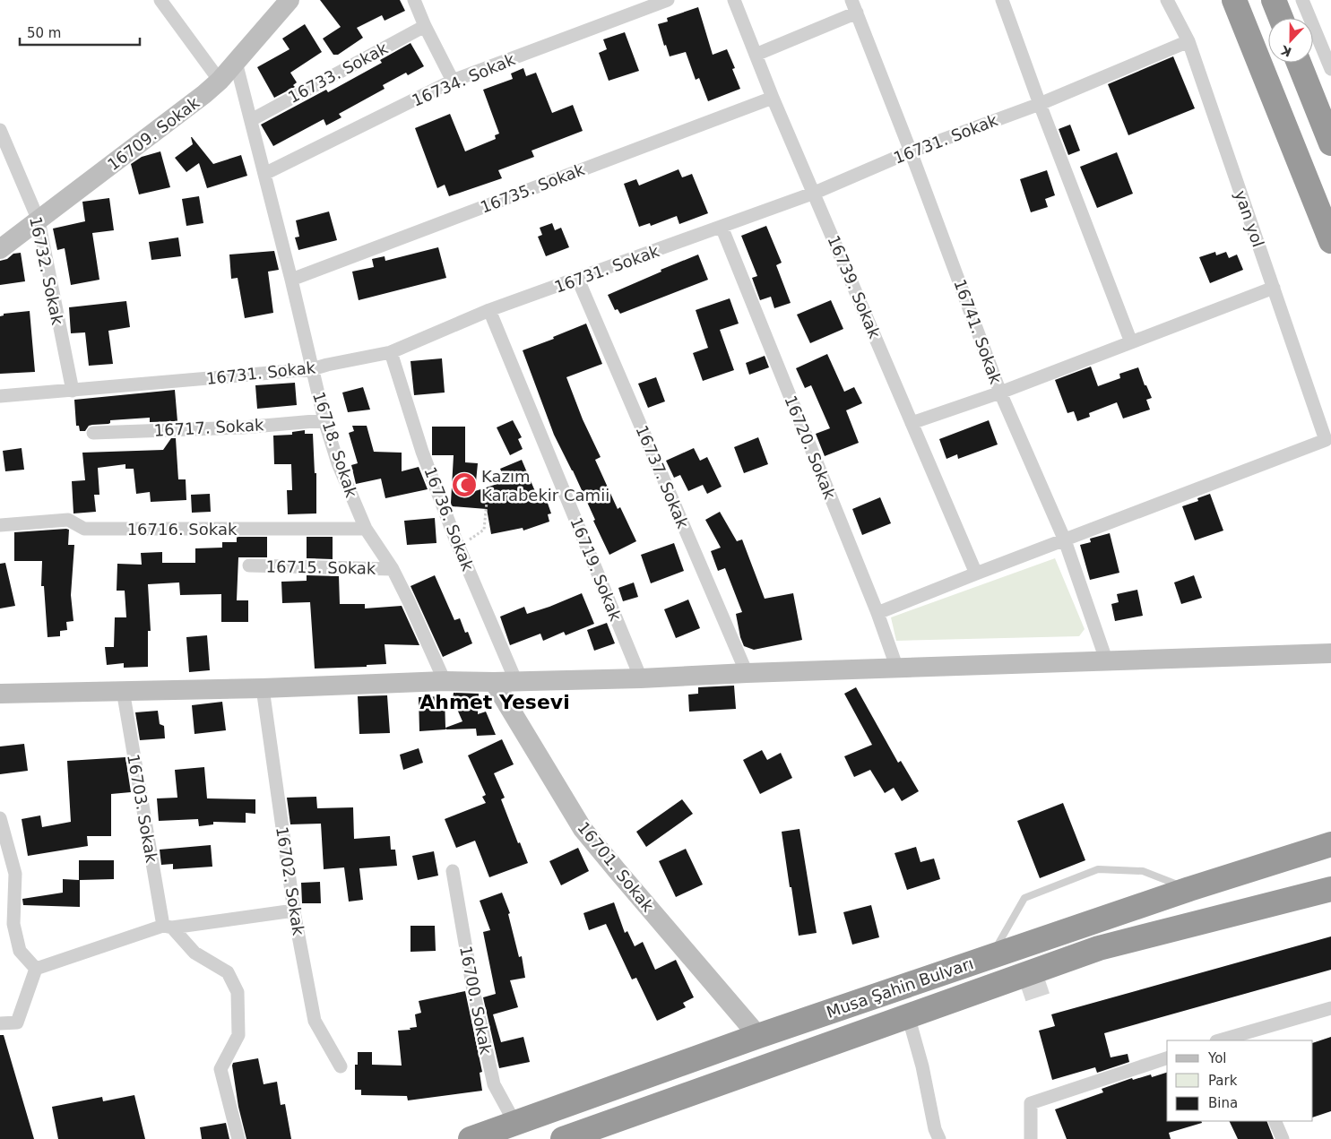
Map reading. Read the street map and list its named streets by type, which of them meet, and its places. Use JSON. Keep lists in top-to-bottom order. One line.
{"streets":{"highway":["Musa Şahin Bulvarı"],"main road":["16709. Sokak","16701. Sokak"],"street":["16733. Sokak","16734. Sokak","16731. Sokak","16735. Sokak","yan yol","16732. Sokak","16739. Sokak","16741. Sokak","16717. Sokak","16718. Sokak","16720. Sokak","16737. Sokak","16736. Sokak","16716. Sokak","16715. Sokak","16719. Sokak","16703. Sokak","16702. Sokak","16700. Sokak"]},"crossings":[["16733. Sokak","16718. Sokak"],["16734. Sokak","16718. Sokak"],["16709. Sokak","16732. Sokak"],["16709. Sokak","16718. Sokak"],["16731. Sokak","yan yol"],["16731. Sokak","16732. Sokak"],["16731. Sokak","16739. Sokak"],["16731. Sokak","16741. Sokak"],["16731. Sokak","16718. Sokak"],["16731. Sokak","16720. Sokak"],["16731. Sokak","16737. Sokak"],["16731. Sokak","16736. Sokak"],["16731. Sokak","16719. Sokak"],["16735. Sokak","16739. Sokak"],["16735. Sokak","16718. Sokak"],["yan yol","16741. Sokak"],["16717. Sokak","16718. Sokak"],["16718. Sokak","16716. Sokak"],["16718. Sokak","16715. Sokak"],["16701. Sokak","Musa Şahin Bulvarı"],["Musa Şahin Bulvarı","16700. Sokak"]],"districts":["Ahmet Yesevi"],"places":{"mosque":["Kazım Karabekir Camii"]},"legend":["Yol","Park","Bina"],"scale_bar":"50 m","north":"bottom"}
